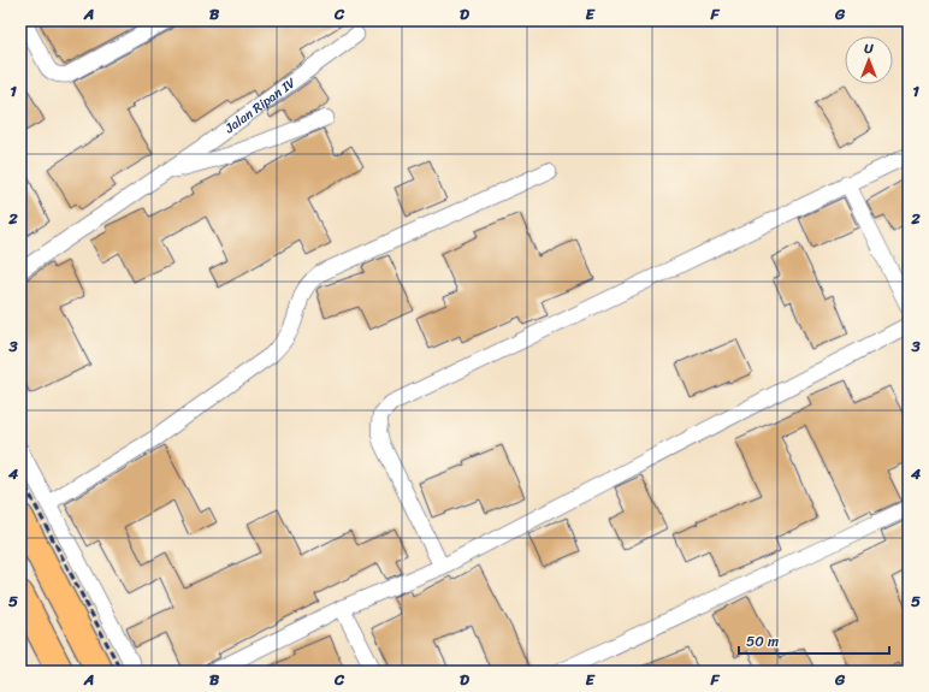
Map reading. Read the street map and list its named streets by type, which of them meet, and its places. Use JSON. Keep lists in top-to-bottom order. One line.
{"streets":{"street":["Jalan Ripan IV"]},"scale_bar":"50 m","north":"top","grid":{"columns":["A","B","C","D","E","F","G"],"rows":["1","2","3","4","5"]}}
